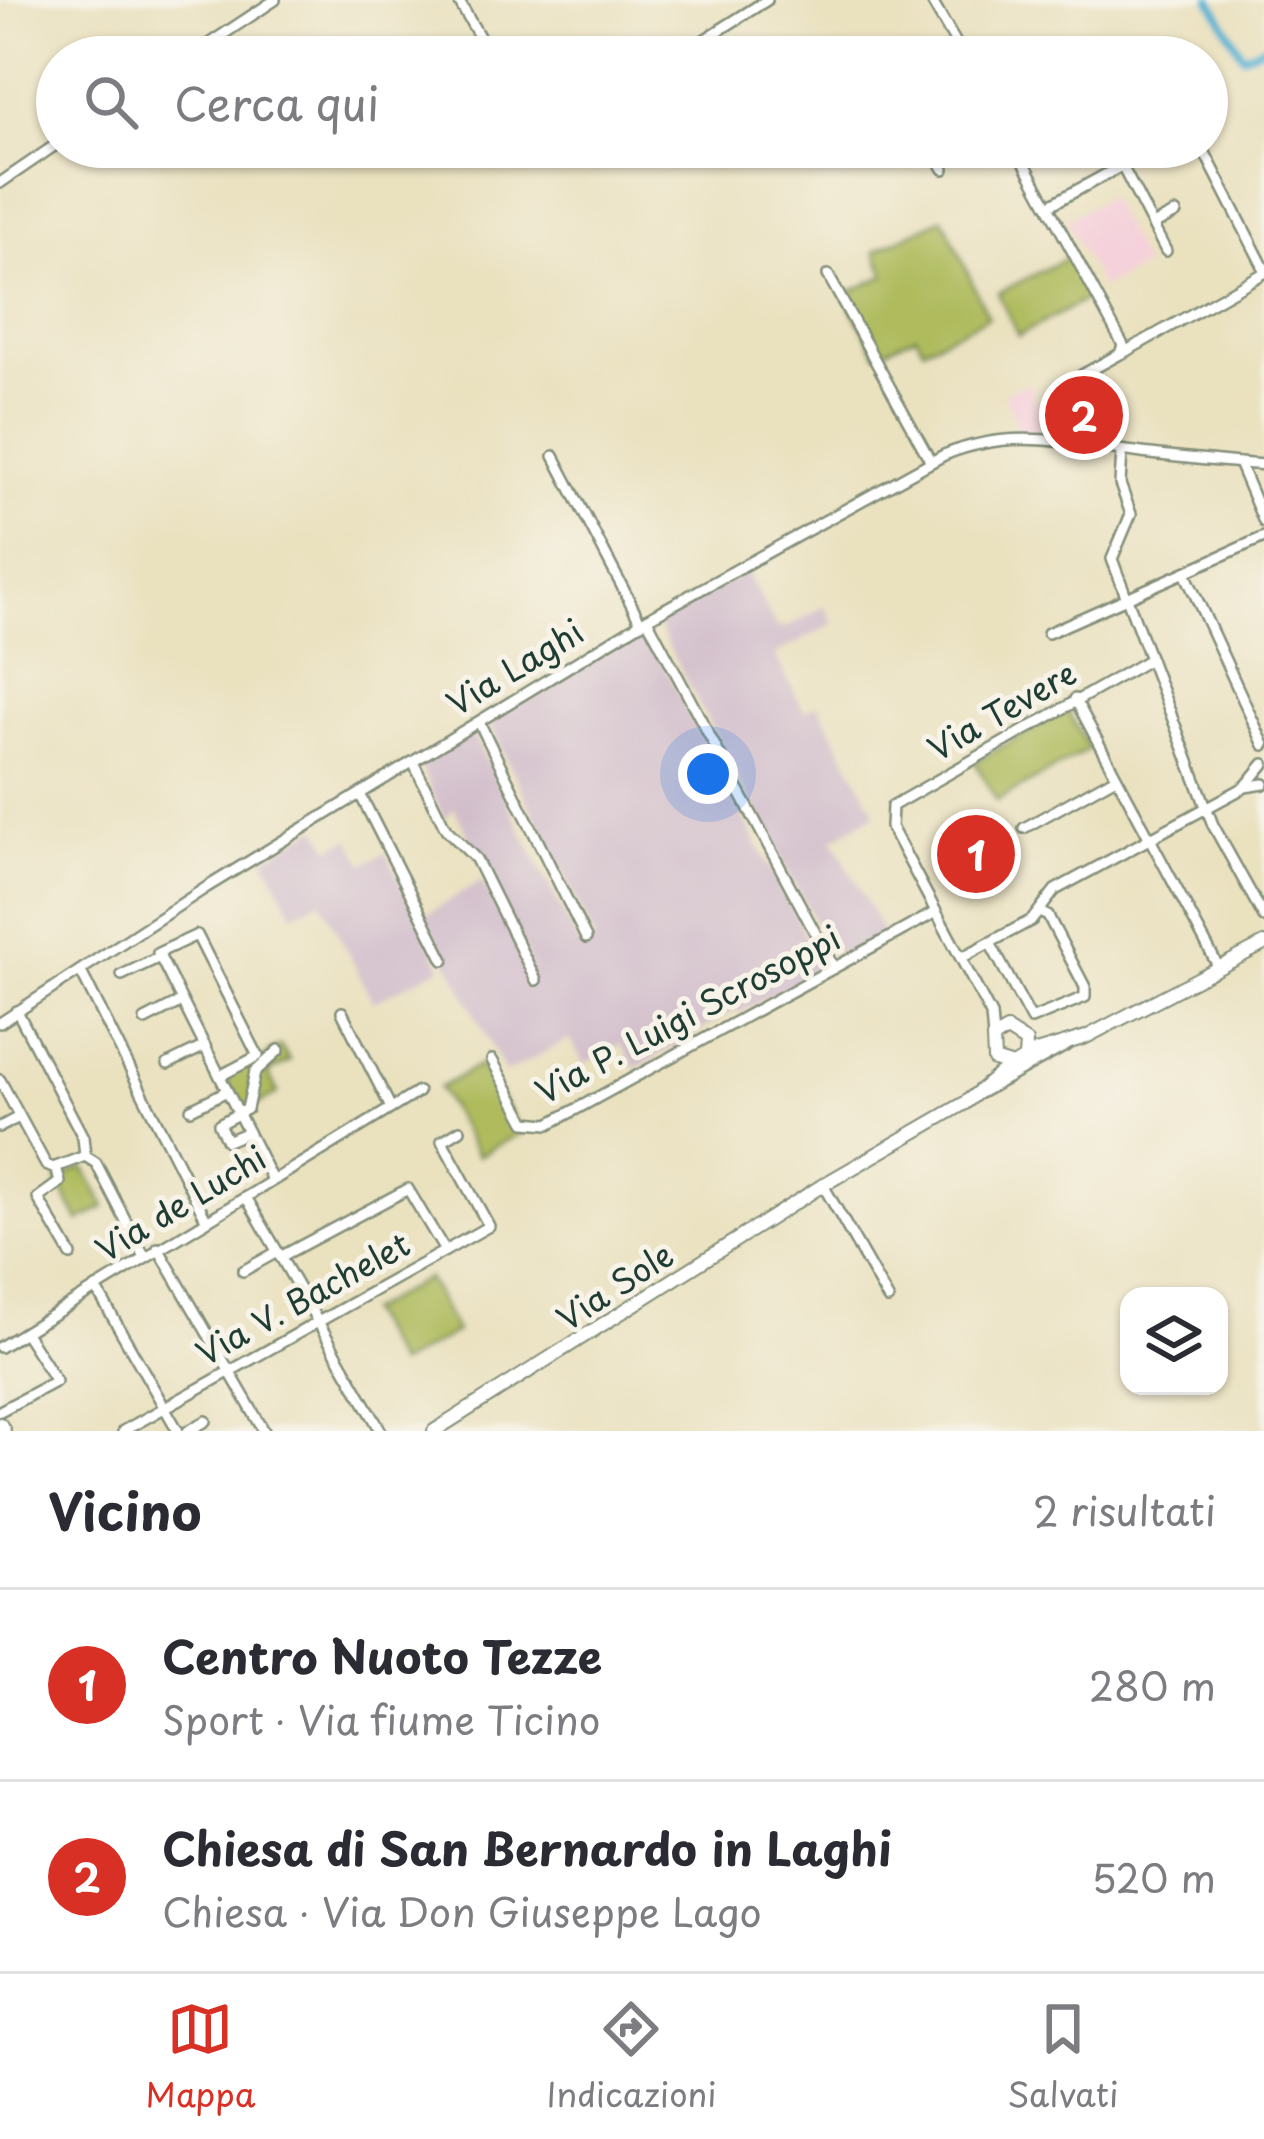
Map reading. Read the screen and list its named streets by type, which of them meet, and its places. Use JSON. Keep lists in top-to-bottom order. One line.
{"streets":{"main road":["Via Sole"],"street":["Via Laghi","Via Tevere","Via P. Luigi Scrosoppi","Via de Luchi","Via V. Bachelet"]},"crossings":[["Via Tevere","Via P. Luigi Scrosoppi"]],"page":{"search":"Cerca qui","pins":["2","1"],"heading":["Vicino","2 risultati"],"list":[{"mark":"1","name":"Centro Nuoto Tezze","note":"Sport · Via fiume Ticino","value":"280 m"},{"mark":"2","name":"Chiesa di San Bernardo in Laghi","note":"Chiesa · Via Don Giuseppe Lago","value":"520 m"}],"nav":["Mappa","Indicazioni","Salvati"]}}
